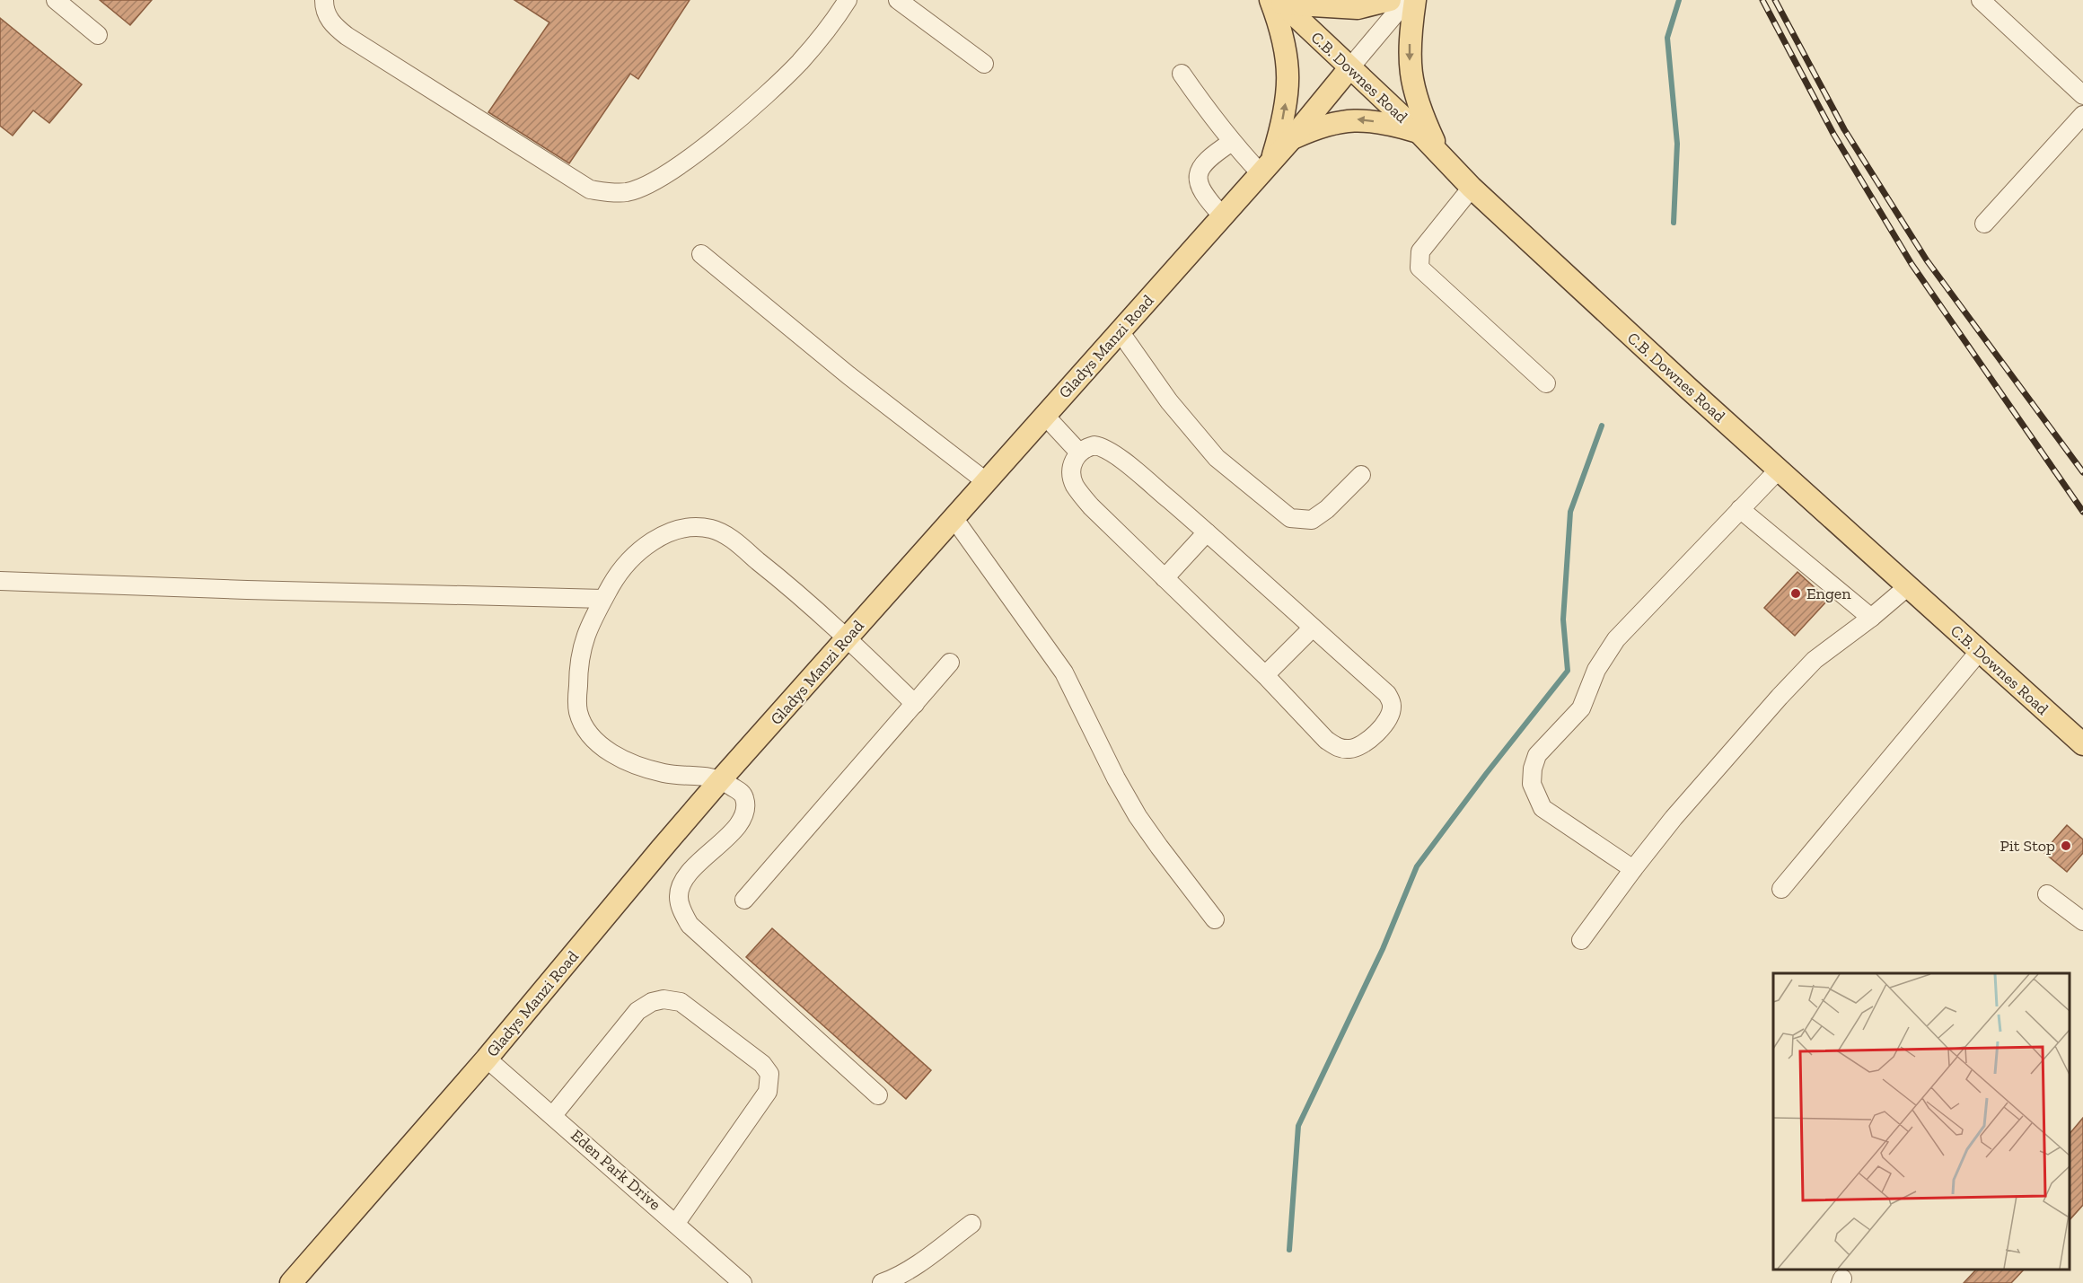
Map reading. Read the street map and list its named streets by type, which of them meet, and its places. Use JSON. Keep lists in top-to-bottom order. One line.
{"streets":{"main road":["C.B. Downes Road","Gladys Manzi Road"],"street":["Eden Park Drive"]},"crossings":[["C.B. Downes Road","Gladys Manzi Road"],["Gladys Manzi Road","Eden Park Drive"]],"places":["Engen","Pit Stop"]}
